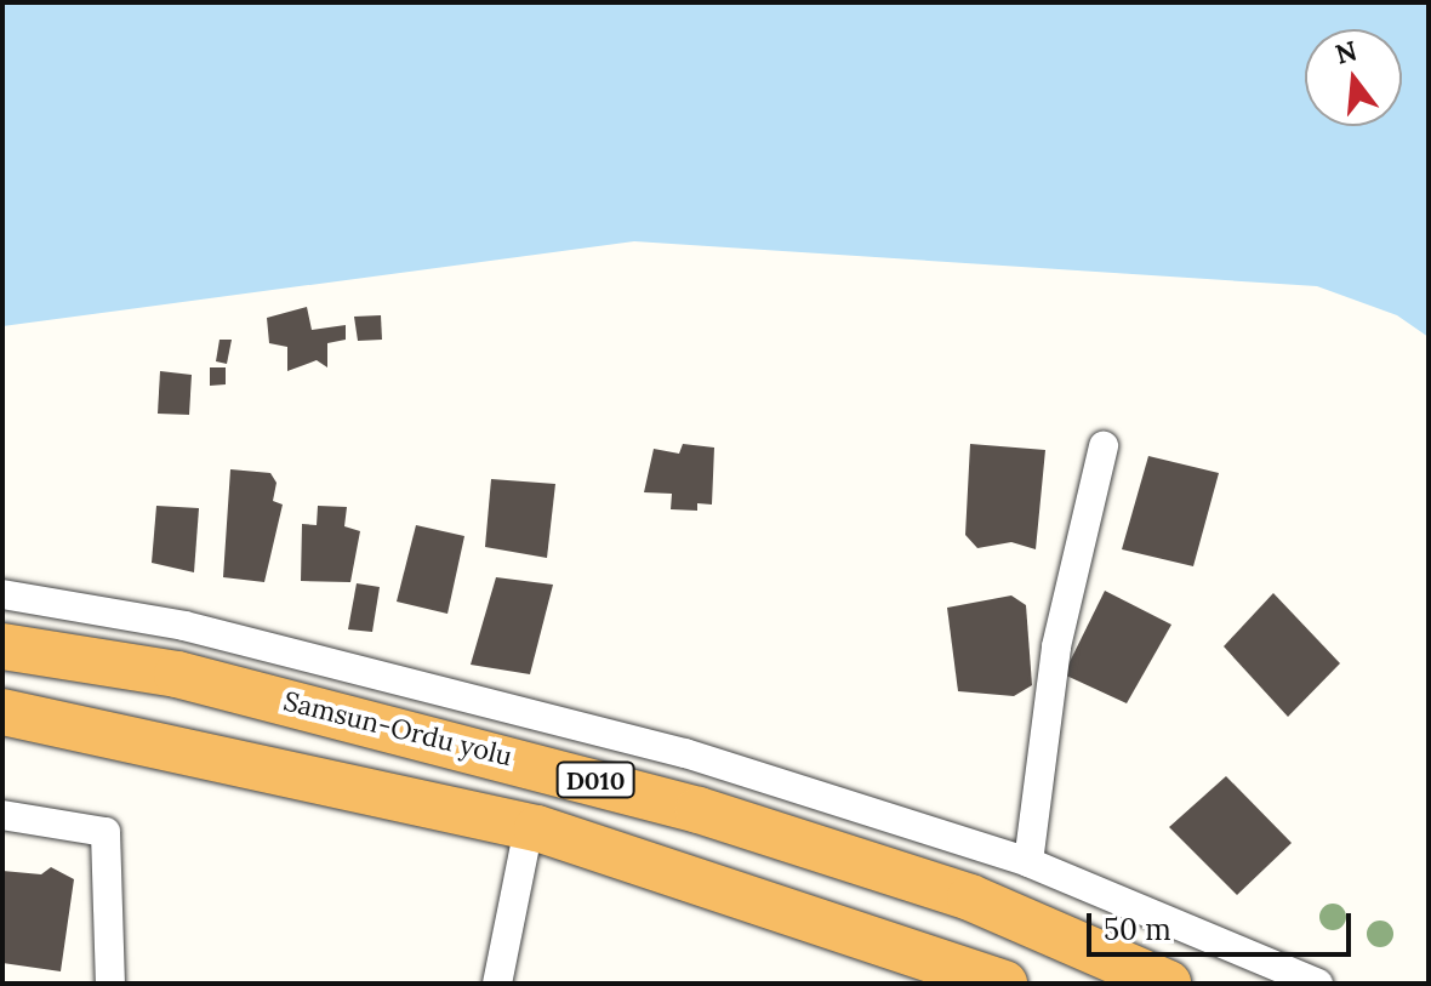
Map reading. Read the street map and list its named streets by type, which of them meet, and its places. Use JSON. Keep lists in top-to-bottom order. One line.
{"streets":{"highway":["Samsun-Ordu yolu","D010"]},"scale_bar":"50 m","north":"top"}
